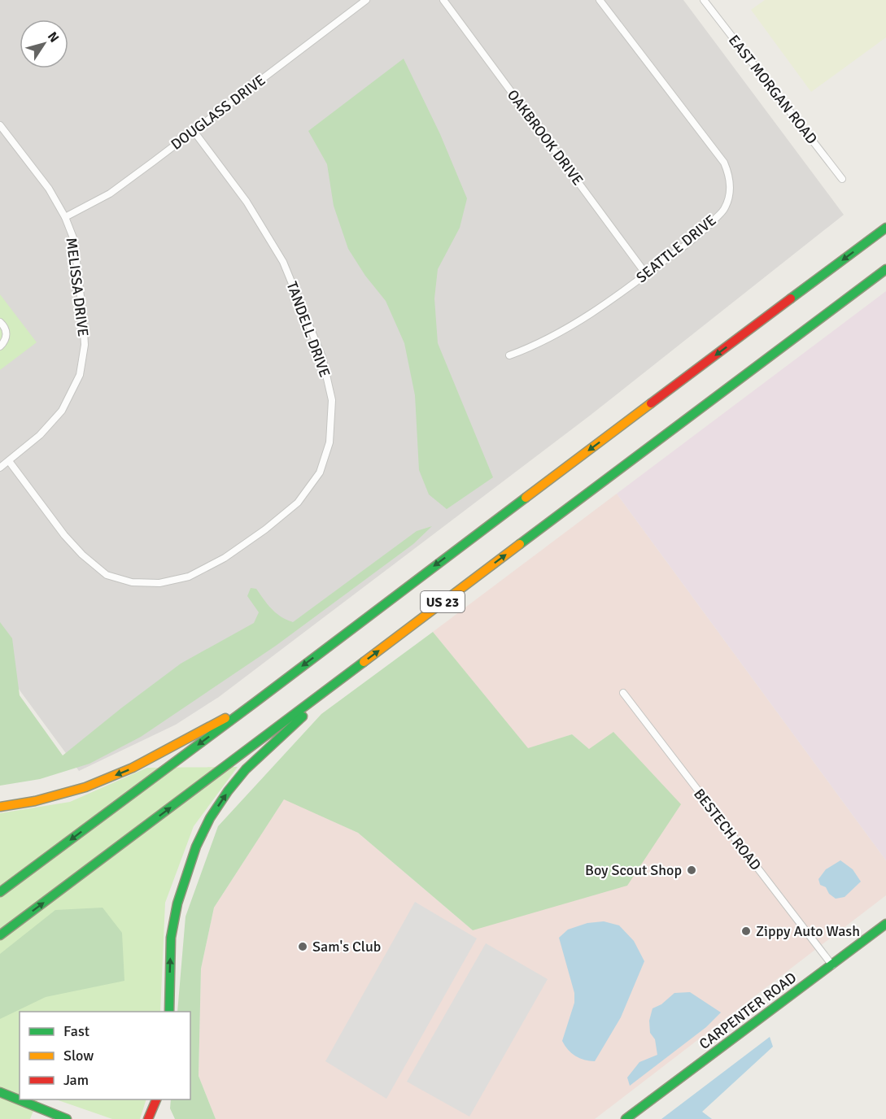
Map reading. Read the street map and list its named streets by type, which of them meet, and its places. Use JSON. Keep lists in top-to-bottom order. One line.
{"streets":{"main road":["US 23","CARPENTER ROAD"],"street":["EAST MORGAN ROAD","DOUGLASS DRIVE","OAKBROOK DRIVE","SEATTLE DRIVE","MELISSA DRIVE","TANDELL DRIVE","BESTECH ROAD"]},"crossings":[["DOUGLASS DRIVE","MELISSA DRIVE"],["DOUGLASS DRIVE","TANDELL DRIVE"],["OAKBROOK DRIVE","SEATTLE DRIVE"],["MELISSA DRIVE","TANDELL DRIVE"],["BESTECH ROAD","CARPENTER ROAD"]],"places":["Boy Scout Shop","Zippy Auto Wash","Sam's Club"],"legend":["Fast","Slow","Jam"],"north":"top right"}
